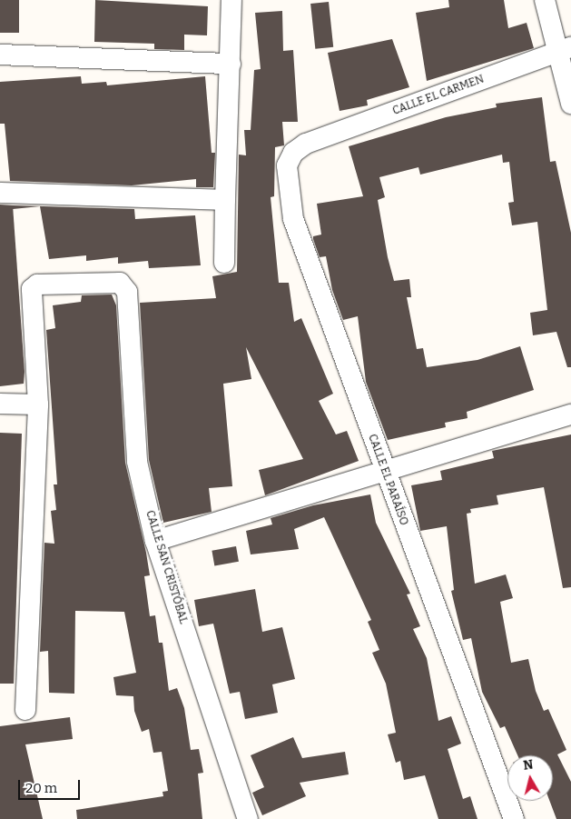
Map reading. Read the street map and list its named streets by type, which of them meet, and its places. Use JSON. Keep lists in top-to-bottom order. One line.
{"streets":{"street":["CALLE EL CARMEN","CALLE EL PARAÍSO","CALLE SAN CRISTÓBAL"]},"crossings":[["CALLE EL CARMEN","CALLE EL PARAÍSO"]],"scale_bar":"20 m","north":"top"}
